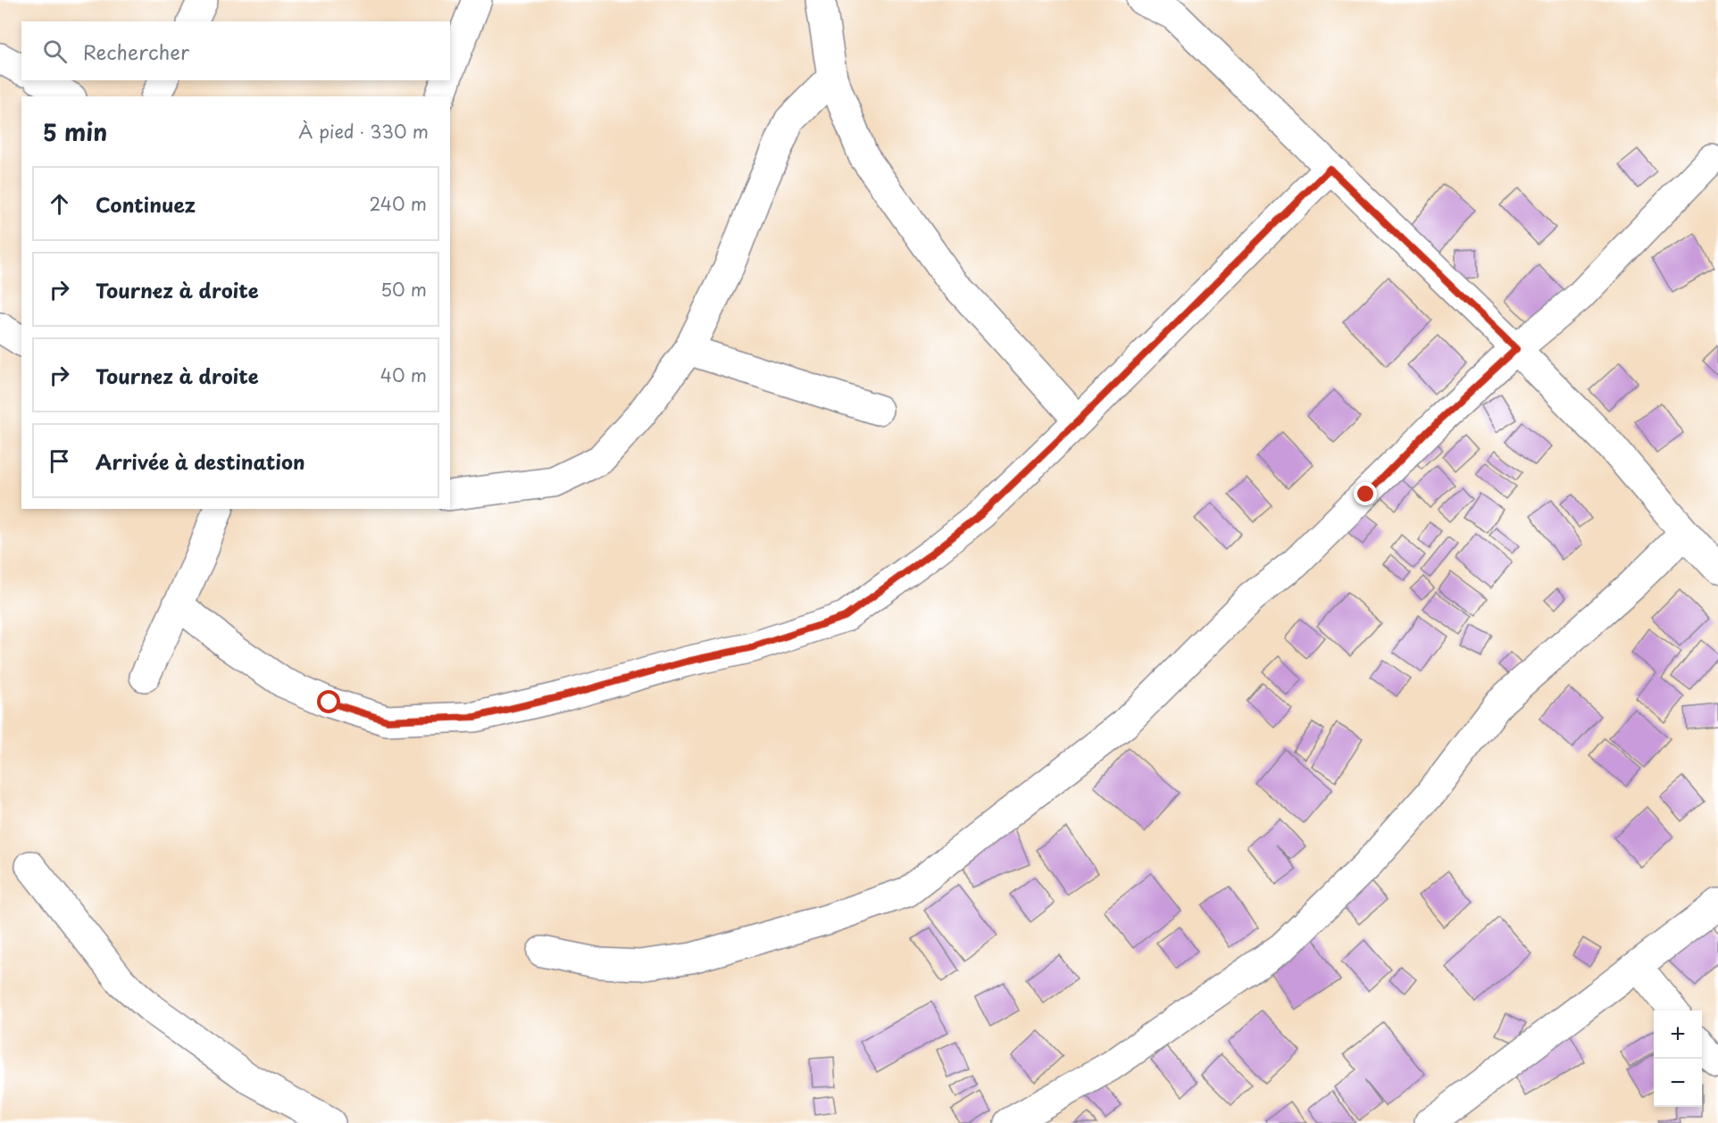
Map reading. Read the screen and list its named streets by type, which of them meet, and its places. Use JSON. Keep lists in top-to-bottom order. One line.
{"page":{"search":"Rechercher","heading":["5 min","À pied · 330 m"],"list":[["Continuez","240 m"],["Tournez à droite","50 m"],["Tournez à droite","40 m"],"Arrivée à destination"],"map_buttons":["+","−"]}}
